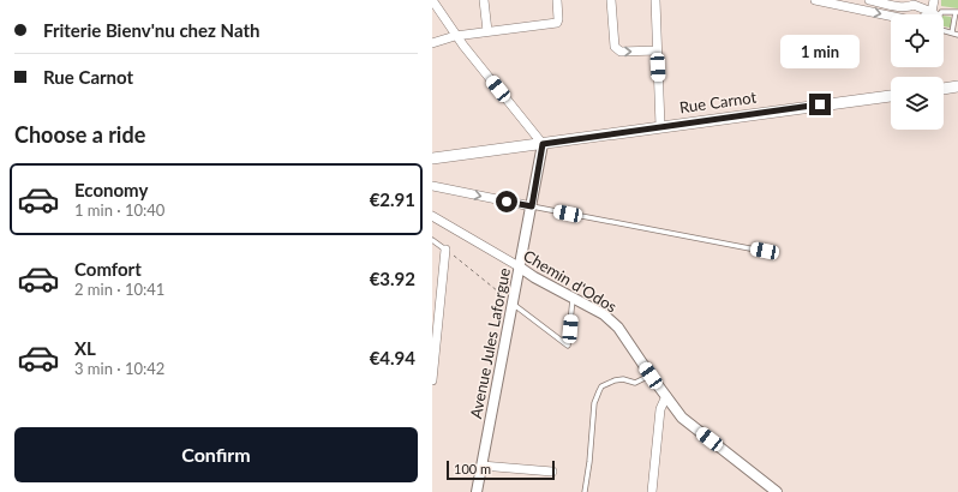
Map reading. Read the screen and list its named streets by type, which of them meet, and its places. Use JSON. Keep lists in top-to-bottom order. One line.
{"streets":{"main road":["Rue Carnot"],"street":["Chemin d'Odos","Avenue Jules Laforgue"]},"crossings":[["Rue Carnot","Avenue Jules Laforgue"],["Chemin d'Odos","Avenue Jules Laforgue"]],"scale_bar":"100 m","page":{"banner":["Friterie Bienv'nu chez Nath","Rue Carnot"],"bubble":"1 min","heading":"Choose a ride","list":[{"name":"Economy","note":"1 min · 10:40","value":"€2.91"},{"name":"Comfort","note":"2 min · 10:41","value":"€3.92"},{"name":"XL","note":"3 min · 10:42","value":"€4.94"}],"buttons":"Confirm","scale":"100 m"}}
